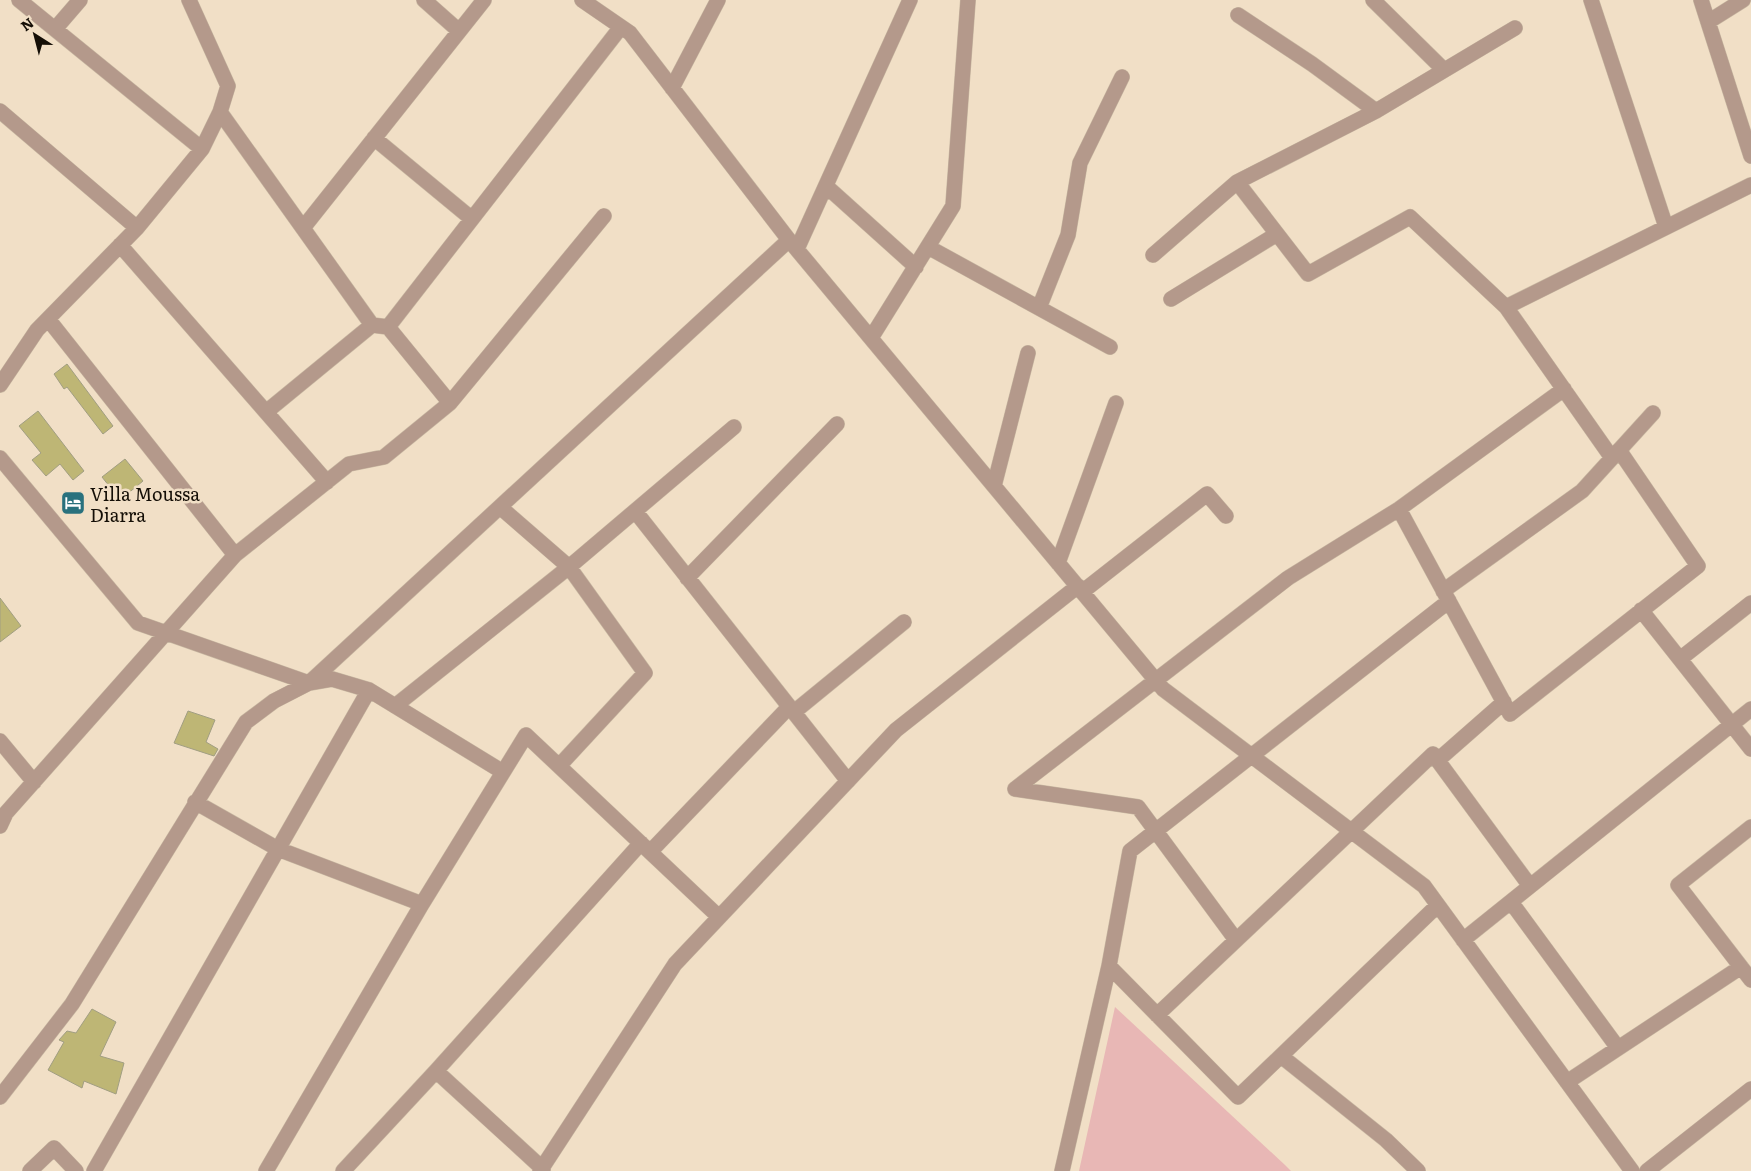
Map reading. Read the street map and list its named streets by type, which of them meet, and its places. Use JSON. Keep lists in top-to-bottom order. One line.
{"places":{"hotel":["Villa Moussa Diarra"]},"north":"top left"}
